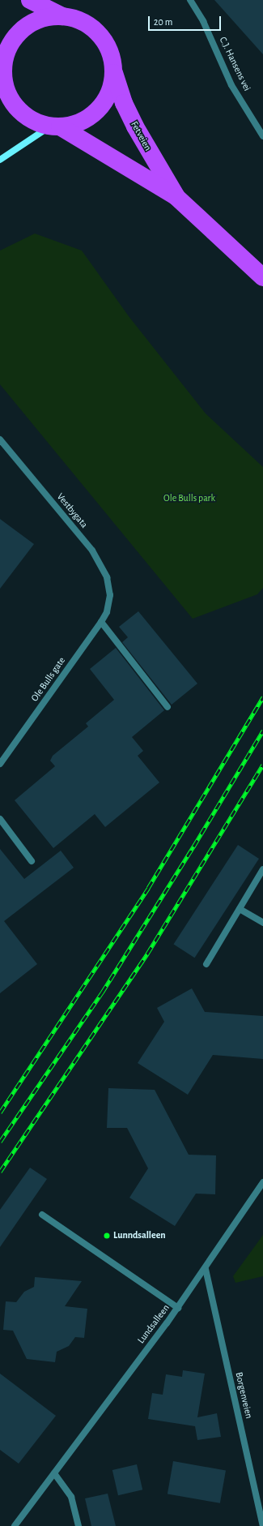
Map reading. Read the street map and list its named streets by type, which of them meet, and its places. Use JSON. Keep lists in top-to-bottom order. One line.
{"streets":{"highway":["Fetveien"],"street":["C.J. Hansens vei","Vestbygata","Ole Bulls gate","Lundsalleen","Borgenveien"]},"crossings":[["Vestbygata","Ole Bulls gate"],["Lundsalleen","Borgenveien"]],"parks":["Ole Bulls park"],"places":["Lunndsalleen"],"scale_bar":"20 m"}
